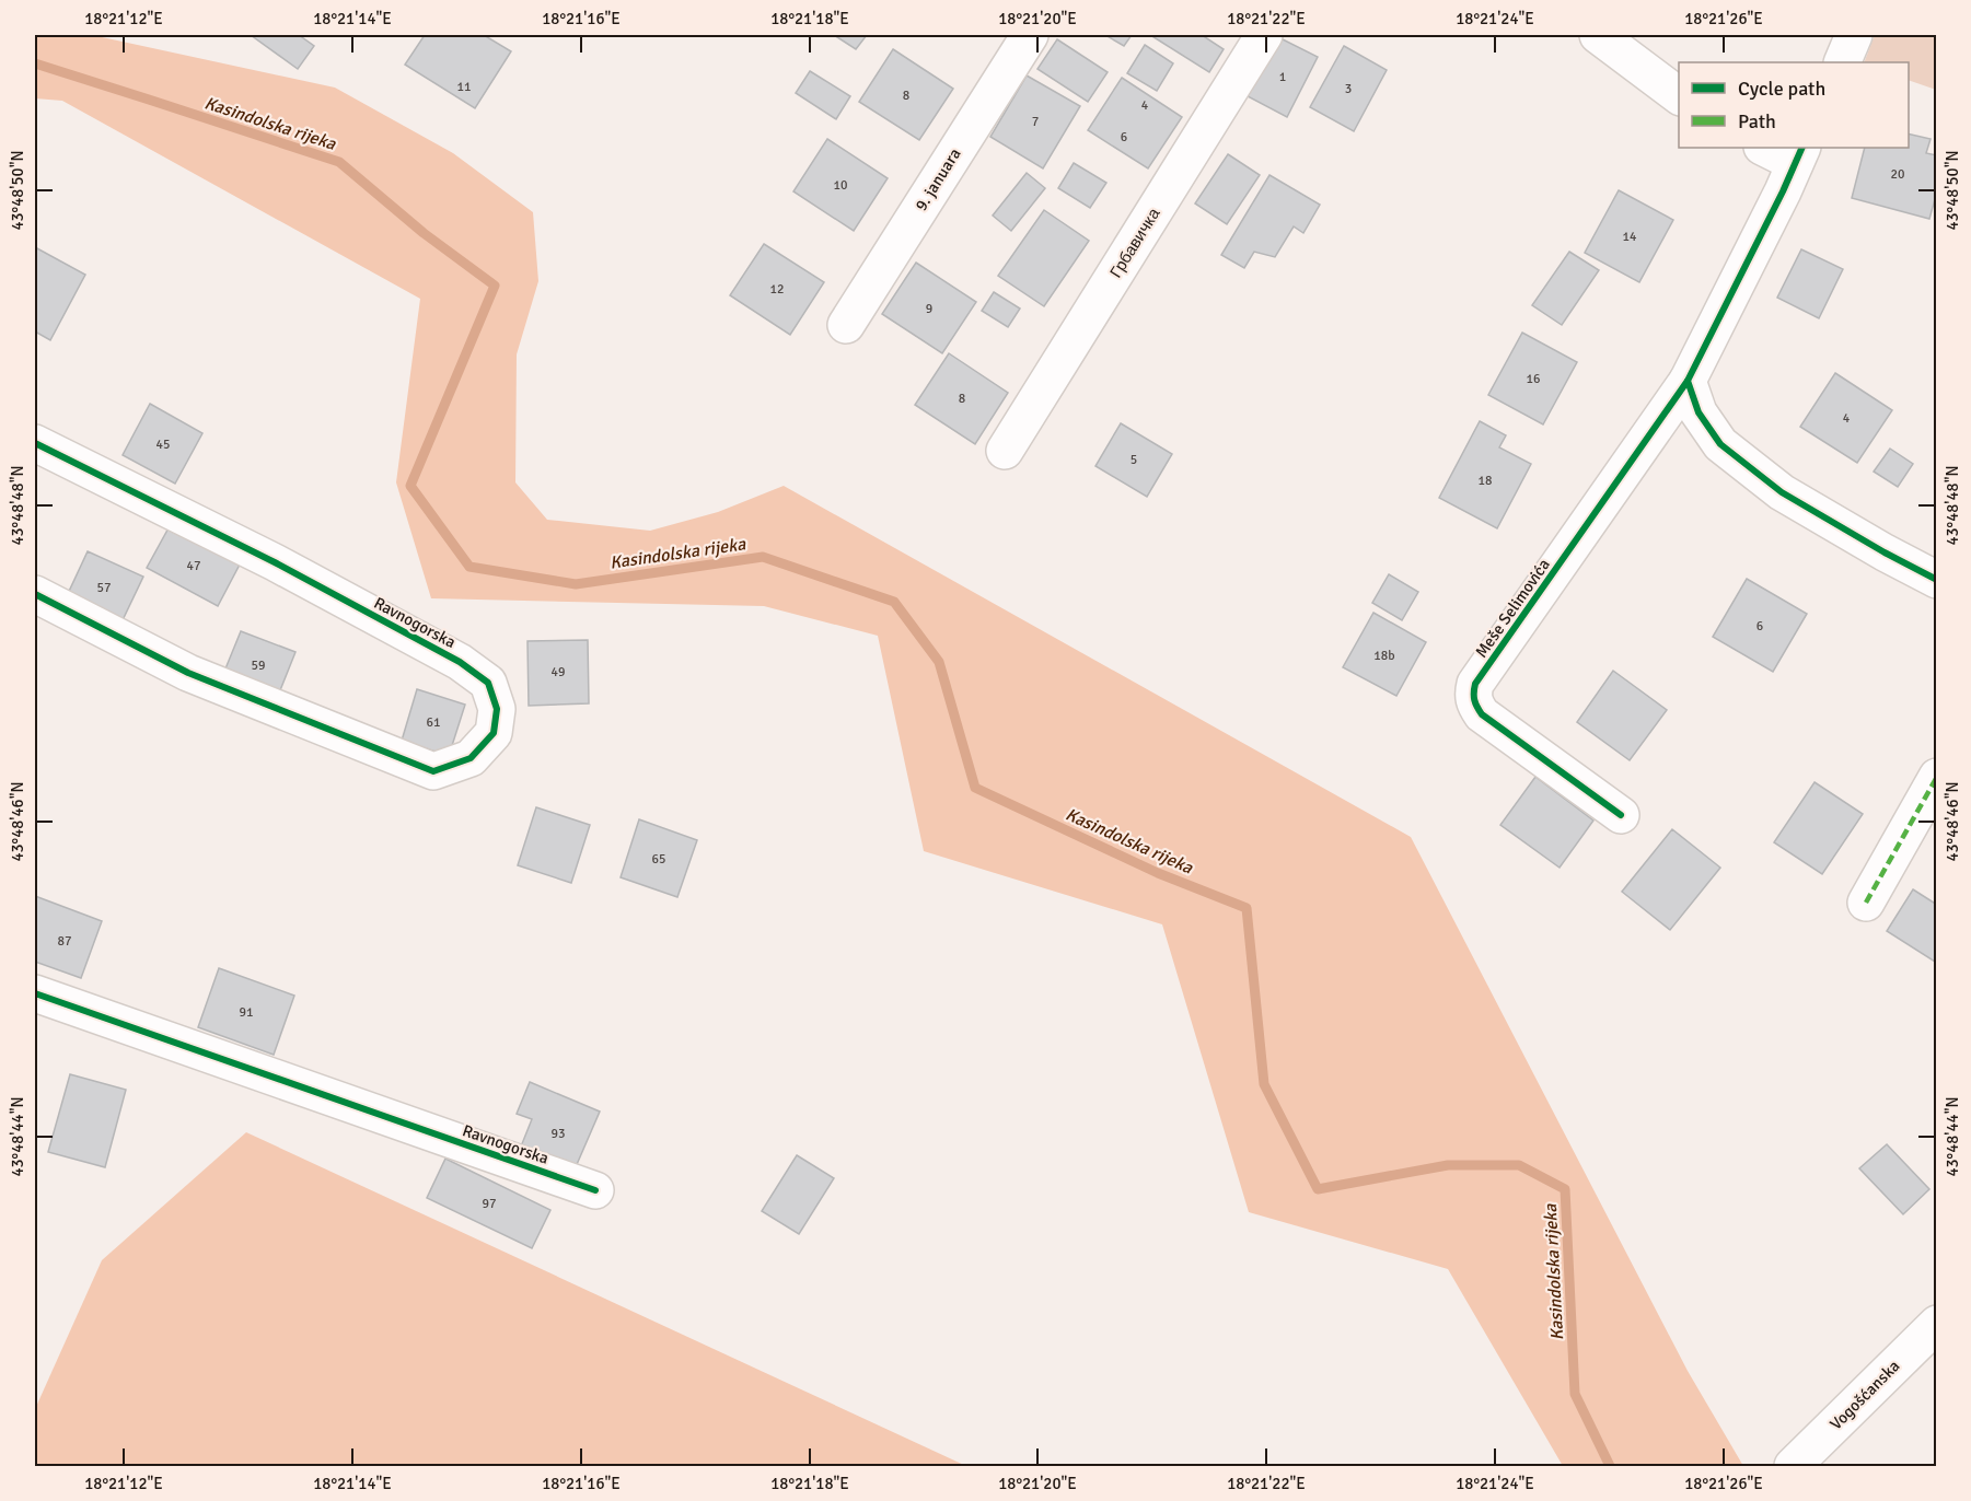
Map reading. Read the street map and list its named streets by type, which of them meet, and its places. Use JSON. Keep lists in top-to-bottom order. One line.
{"streets":{"street":["9. januara","Грбавичка","Meše Selimovića","Ravnogorska","Vogošćanska"]},"water":["Kasindolska rijeka"],"house_numbers":["1","11","3","8","4","7","6","20","10","14","12","9","16","8","4","45","5","18","47","57","6","18b","59","49","61","65","87","91","93","97"],"legend":["Cycle path","Path"],"coordinates":["18°21'12\"E","18°21'14\"E","18°21'16\"E","18°21'18\"E","18°21'20\"E","18°21'22\"E","18°21'24\"E","18°21'26\"E","43°48'50\"N","43°48'48\"N","43°48'46\"N","43°48'44\"N"]}
